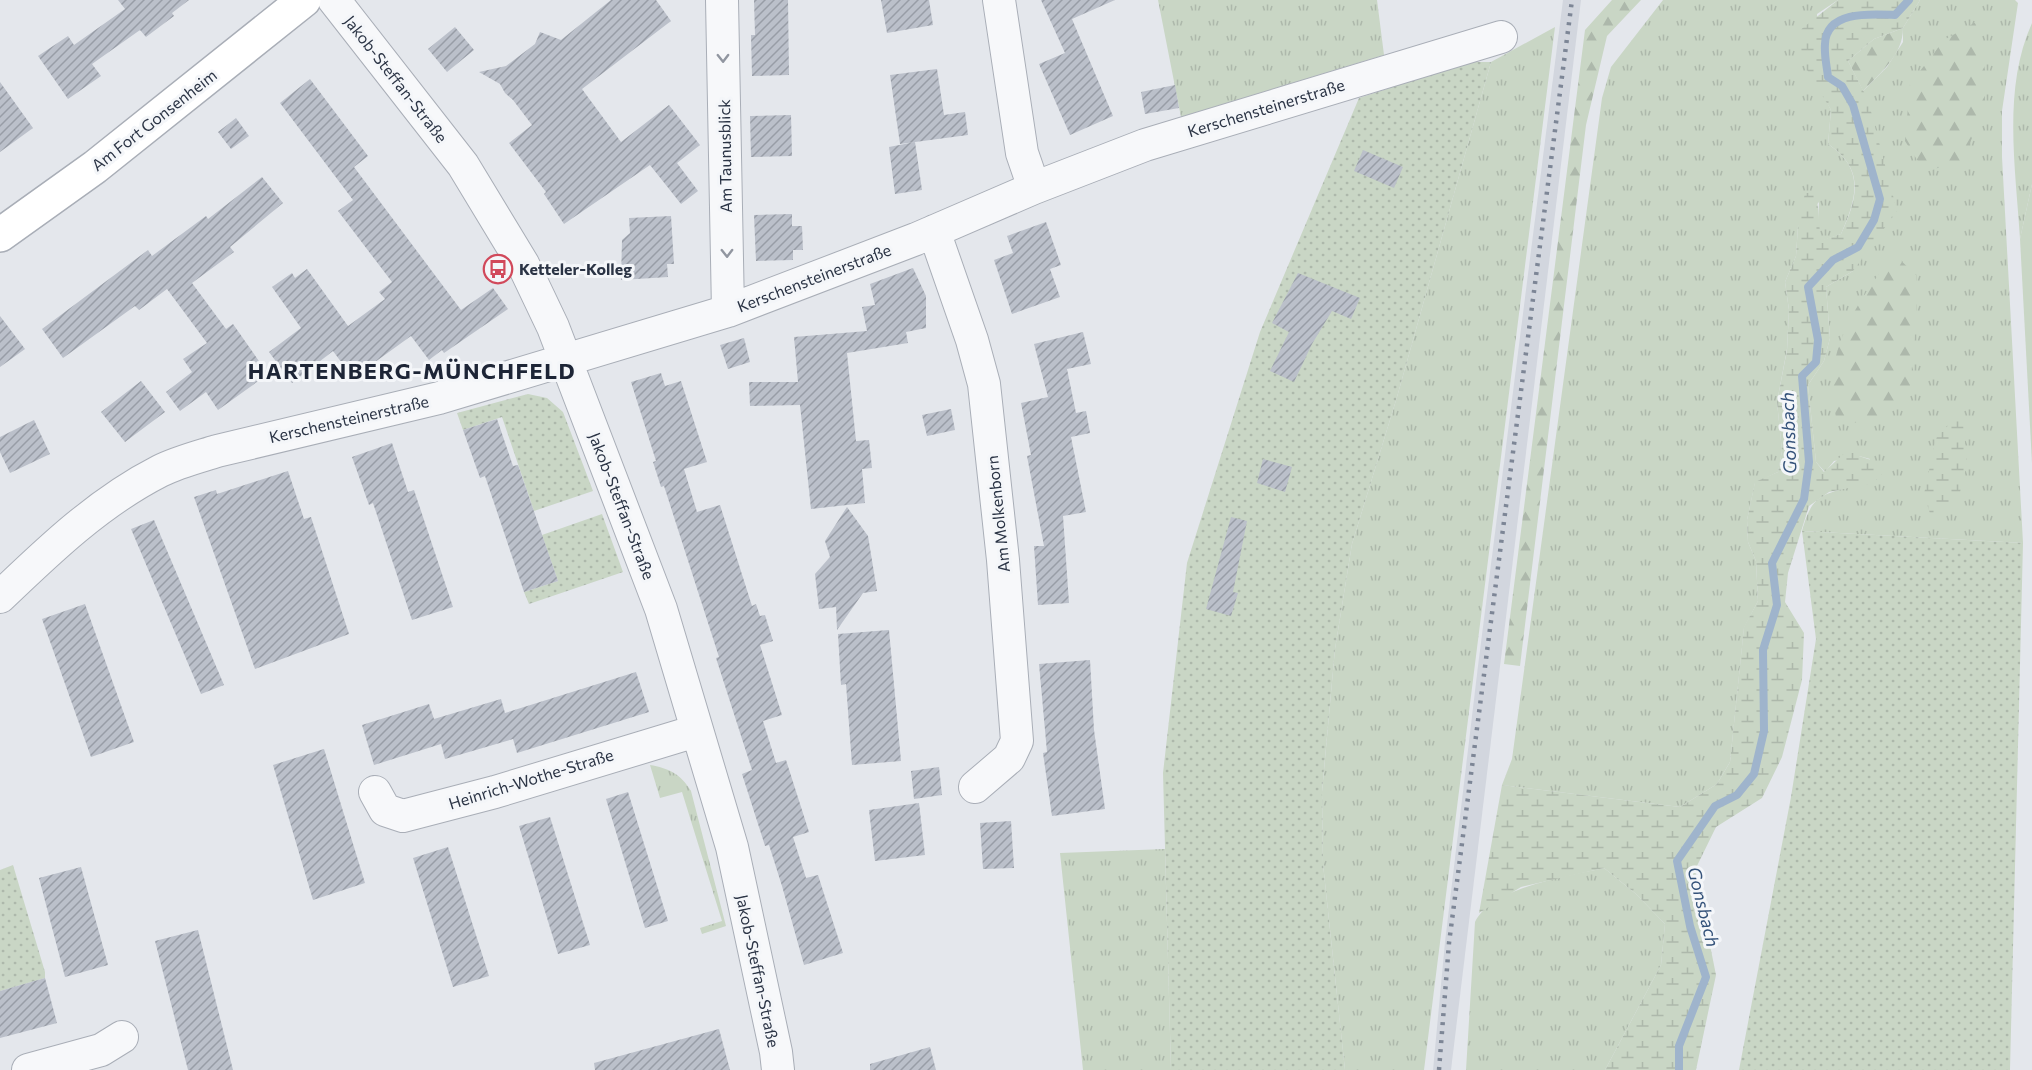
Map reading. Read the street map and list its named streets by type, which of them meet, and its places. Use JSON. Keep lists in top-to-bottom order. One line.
{"streets":{"street":["Jakob-Steffan-Straße","Kerschensteinerstraße","Am Fort Gonsenheim","Am Taunusblick","Am Molkenborn","Heinrich-Wothe-Straße"]},"crossings":[["Jakob-Steffan-Straße","Kerschensteinerstraße"],["Jakob-Steffan-Straße","Heinrich-Wothe-Straße"],["Kerschensteinerstraße","Am Taunusblick"],["Kerschensteinerstraße","Am Molkenborn"]],"one_way":["Am Taunusblick"],"districts":["HARTENBERG-MÜNCHFELD"],"water":["Gonsbach"],"places":{"bus stop":["Ketteler-Kolleg"]}}
